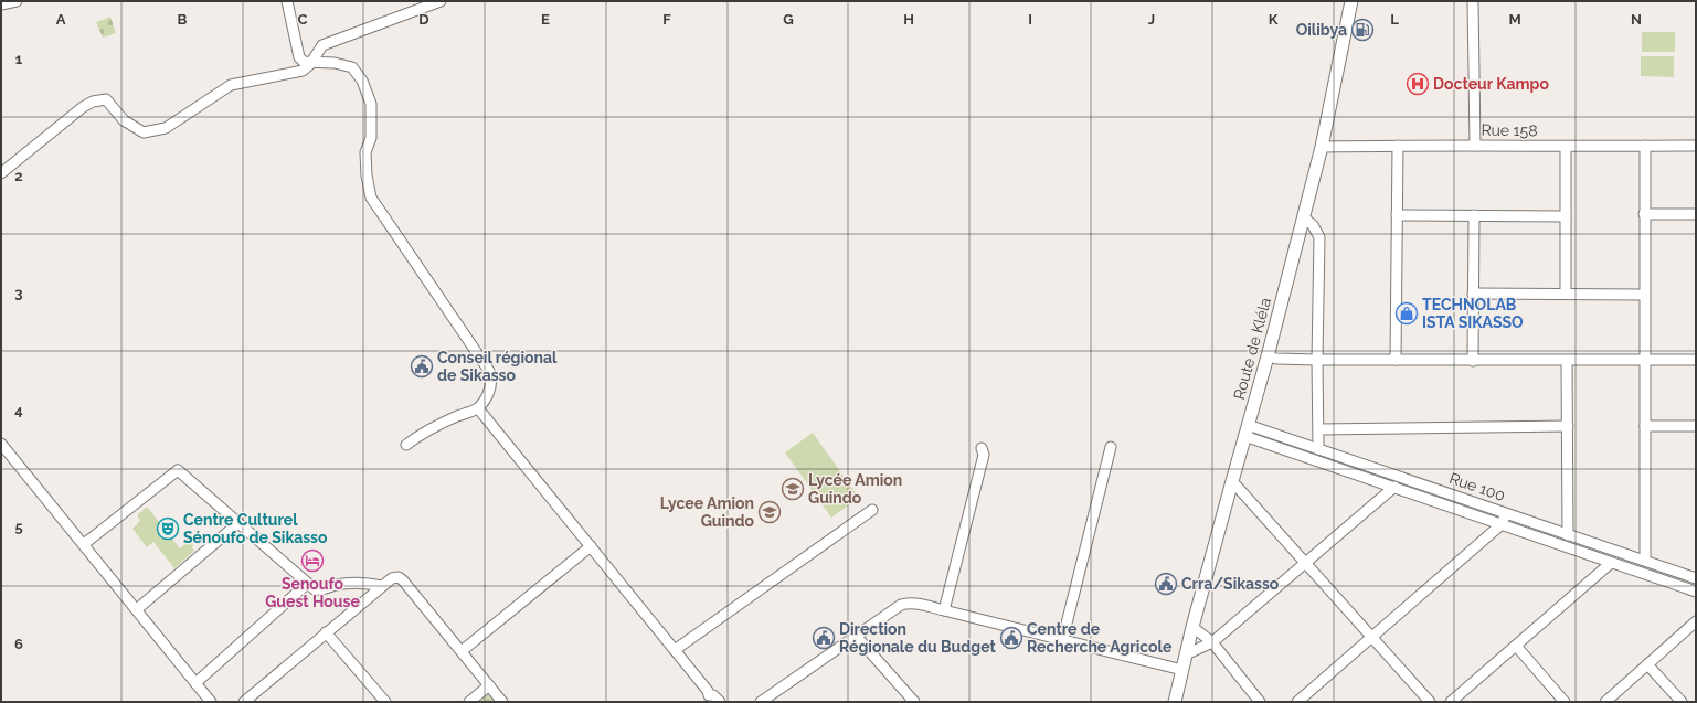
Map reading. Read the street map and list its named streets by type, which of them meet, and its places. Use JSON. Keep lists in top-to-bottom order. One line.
{"streets":{"main road":["Route de Kléla"],"street":["Rue 158","Rue 100"]},"crossings":[["Rue 158","Route de Kléla"],["Route de Kléla","Rue 100"]],"places":{"fuel station":["Oilibya"],"hospital":["Docteur Kampo"],"shop":["TECHNOLAB ISTA SIKASSO"],"public building":["Conseil régional de Sikasso","Crra/Sikasso","Direction Régionale du Budget","Centre de Recherche Agricole"],"school or university":["Lycée Amion Guindo","Lycee Amion Guindo"],"theatre":["Centre Culturel Sénoufo de Sikasso"],"hotel":["Senoufo Guest House"]},"grid":{"columns":["A","B","C","D","E","F","G","H","I","J","K","L","M","N"],"rows":["1","2","3","4","5","6"]}}
